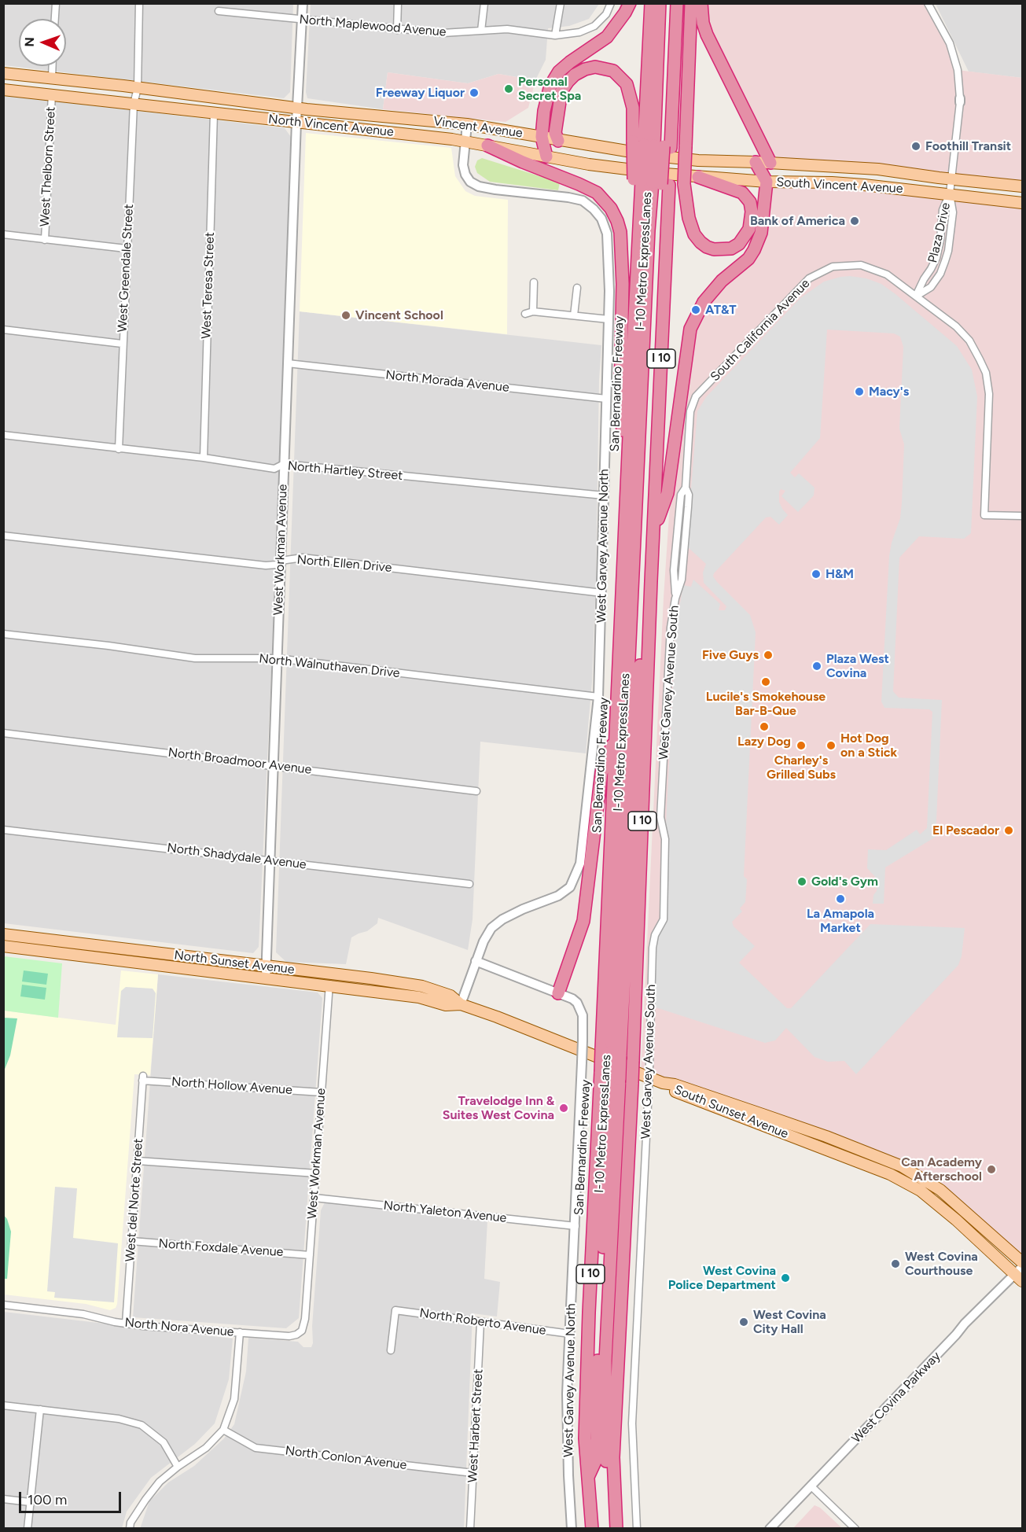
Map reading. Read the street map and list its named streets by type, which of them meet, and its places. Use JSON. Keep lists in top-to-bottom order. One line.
{"streets":{"highway":["I-10 Metro ExpressLanes","I 10","San Bernardino Freeway"],"main road":["North Vincent Avenue","Vincent Avenue","South Vincent Avenue","North Sunset Avenue","South Sunset Avenue"],"street":["North Maplewood Avenue","West Thelborn Street","Plaza Drive","West Greendale Street","West Teresa Street","South California Avenue","North Morada Avenue","North Hartley Street","West Garvey Avenue North","West Workman Avenue","North Ellen Drive","North Walnuthaven Drive","West Garvey Avenue South","North Broadmoor Avenue","North Shadydale Avenue","North Hollow Avenue","West del Norte Street","North Yaleton Avenue","North Foxdale Avenue","North Roberto Avenue","North Nora Avenue","West Covina Parkway","West Harbert Street","North Conlon Avenue"]},"crossings":[["North Maplewood Avenue","West Workman Avenue"],["North Vincent Avenue","Vincent Avenue"],["North Vincent Avenue","West Thelborn Street"],["North Vincent Avenue","South Vincent Avenue"],["North Vincent Avenue","I-10 Metro ExpressLanes"],["North Vincent Avenue","West Greendale Street"],["North Vincent Avenue","West Teresa Street"],["North Vincent Avenue","I 10"],["North Vincent Avenue","San Bernardino Freeway"],["North Vincent Avenue","West Garvey Avenue North"],["North Vincent Avenue","West Workman Avenue"],["Vincent Avenue","South Vincent Avenue"],["Vincent Avenue","I 10"],["Vincent Avenue","West Garvey Avenue North"],["Vincent Avenue","West Workman Avenue"],["South Vincent Avenue","Plaza Drive"],["South Vincent Avenue","I-10 Metro ExpressLanes"],["South Vincent Avenue","I 10"],["South Vincent Avenue","San Bernardino Freeway"],["Plaza Drive","South California Avenue"],["I-10 Metro ExpressLanes","I 10"],["I-10 Metro ExpressLanes","San Bernardino Freeway"],["I-10 Metro ExpressLanes","North Sunset Avenue"],["West Greendale Street","North Hartley Street"],["West Teresa Street","North Hartley Street"],["South California Avenue","West Garvey Avenue South"],["I 10","San Bernardino Freeway"],["North Morada Avenue","West Garvey Avenue North"],["North Morada Avenue","West Workman Avenue"],["San Bernardino Freeway","North Sunset Avenue"],["North Hartley Street","West Garvey Avenue North"],["North Hartley Street","West Workman Avenue"],["West Garvey Avenue North","North Ellen Drive"],["West Garvey Avenue North","North Walnuthaven Drive"],["West Garvey Avenue North","North Sunset Avenue"],["West Garvey Avenue North","North Yaleton Avenue"],["West Garvey Avenue North","North Roberto Avenue"],["West Workman Avenue","North Ellen Drive"],["West Workman Avenue","North Walnuthaven Drive"],["West Workman Avenue","North Broadmoor Avenue"],["West Workman Avenue","North Shadydale Avenue"],["West Workman Avenue","North Sunset Avenue"],["West Workman Avenue","North Hollow Avenue"],["West Workman Avenue","North Yaleton Avenue"],["West Workman Avenue","North Foxdale Avenue"],["West Workman Avenue","North Nora Avenue"],["North Sunset Avenue","South Sunset Avenue"],["North Hollow Avenue","West del Norte Street"],["South Sunset Avenue","West Covina Parkway"],["West del Norte Street","North Foxdale Avenue"],["West del Norte Street","North Nora Avenue"],["North Roberto Avenue","West Harbert Street"],["West Harbert Street","North Conlon Avenue"]],"places":["Personal Secret Spa","Freeway Liquor","Foothill Transit","Bank of America","AT&T","Vincent School","Macy's","H&M","Five Guys","Plaza West Covina","Lucile's Smokehouse Bar-B-Que","Lazy Dog","Charley's Grilled Subs","Hot Dog on a Stick","El Pescador","Gold's Gym","La Amapola Market","Travelodge Inn & Suites West Covina","Can Academy Afterschool","West Covina Courthouse","West Covina Police Department","West Covina City Hall"],"scale_bar":"100 m","north":"left"}
